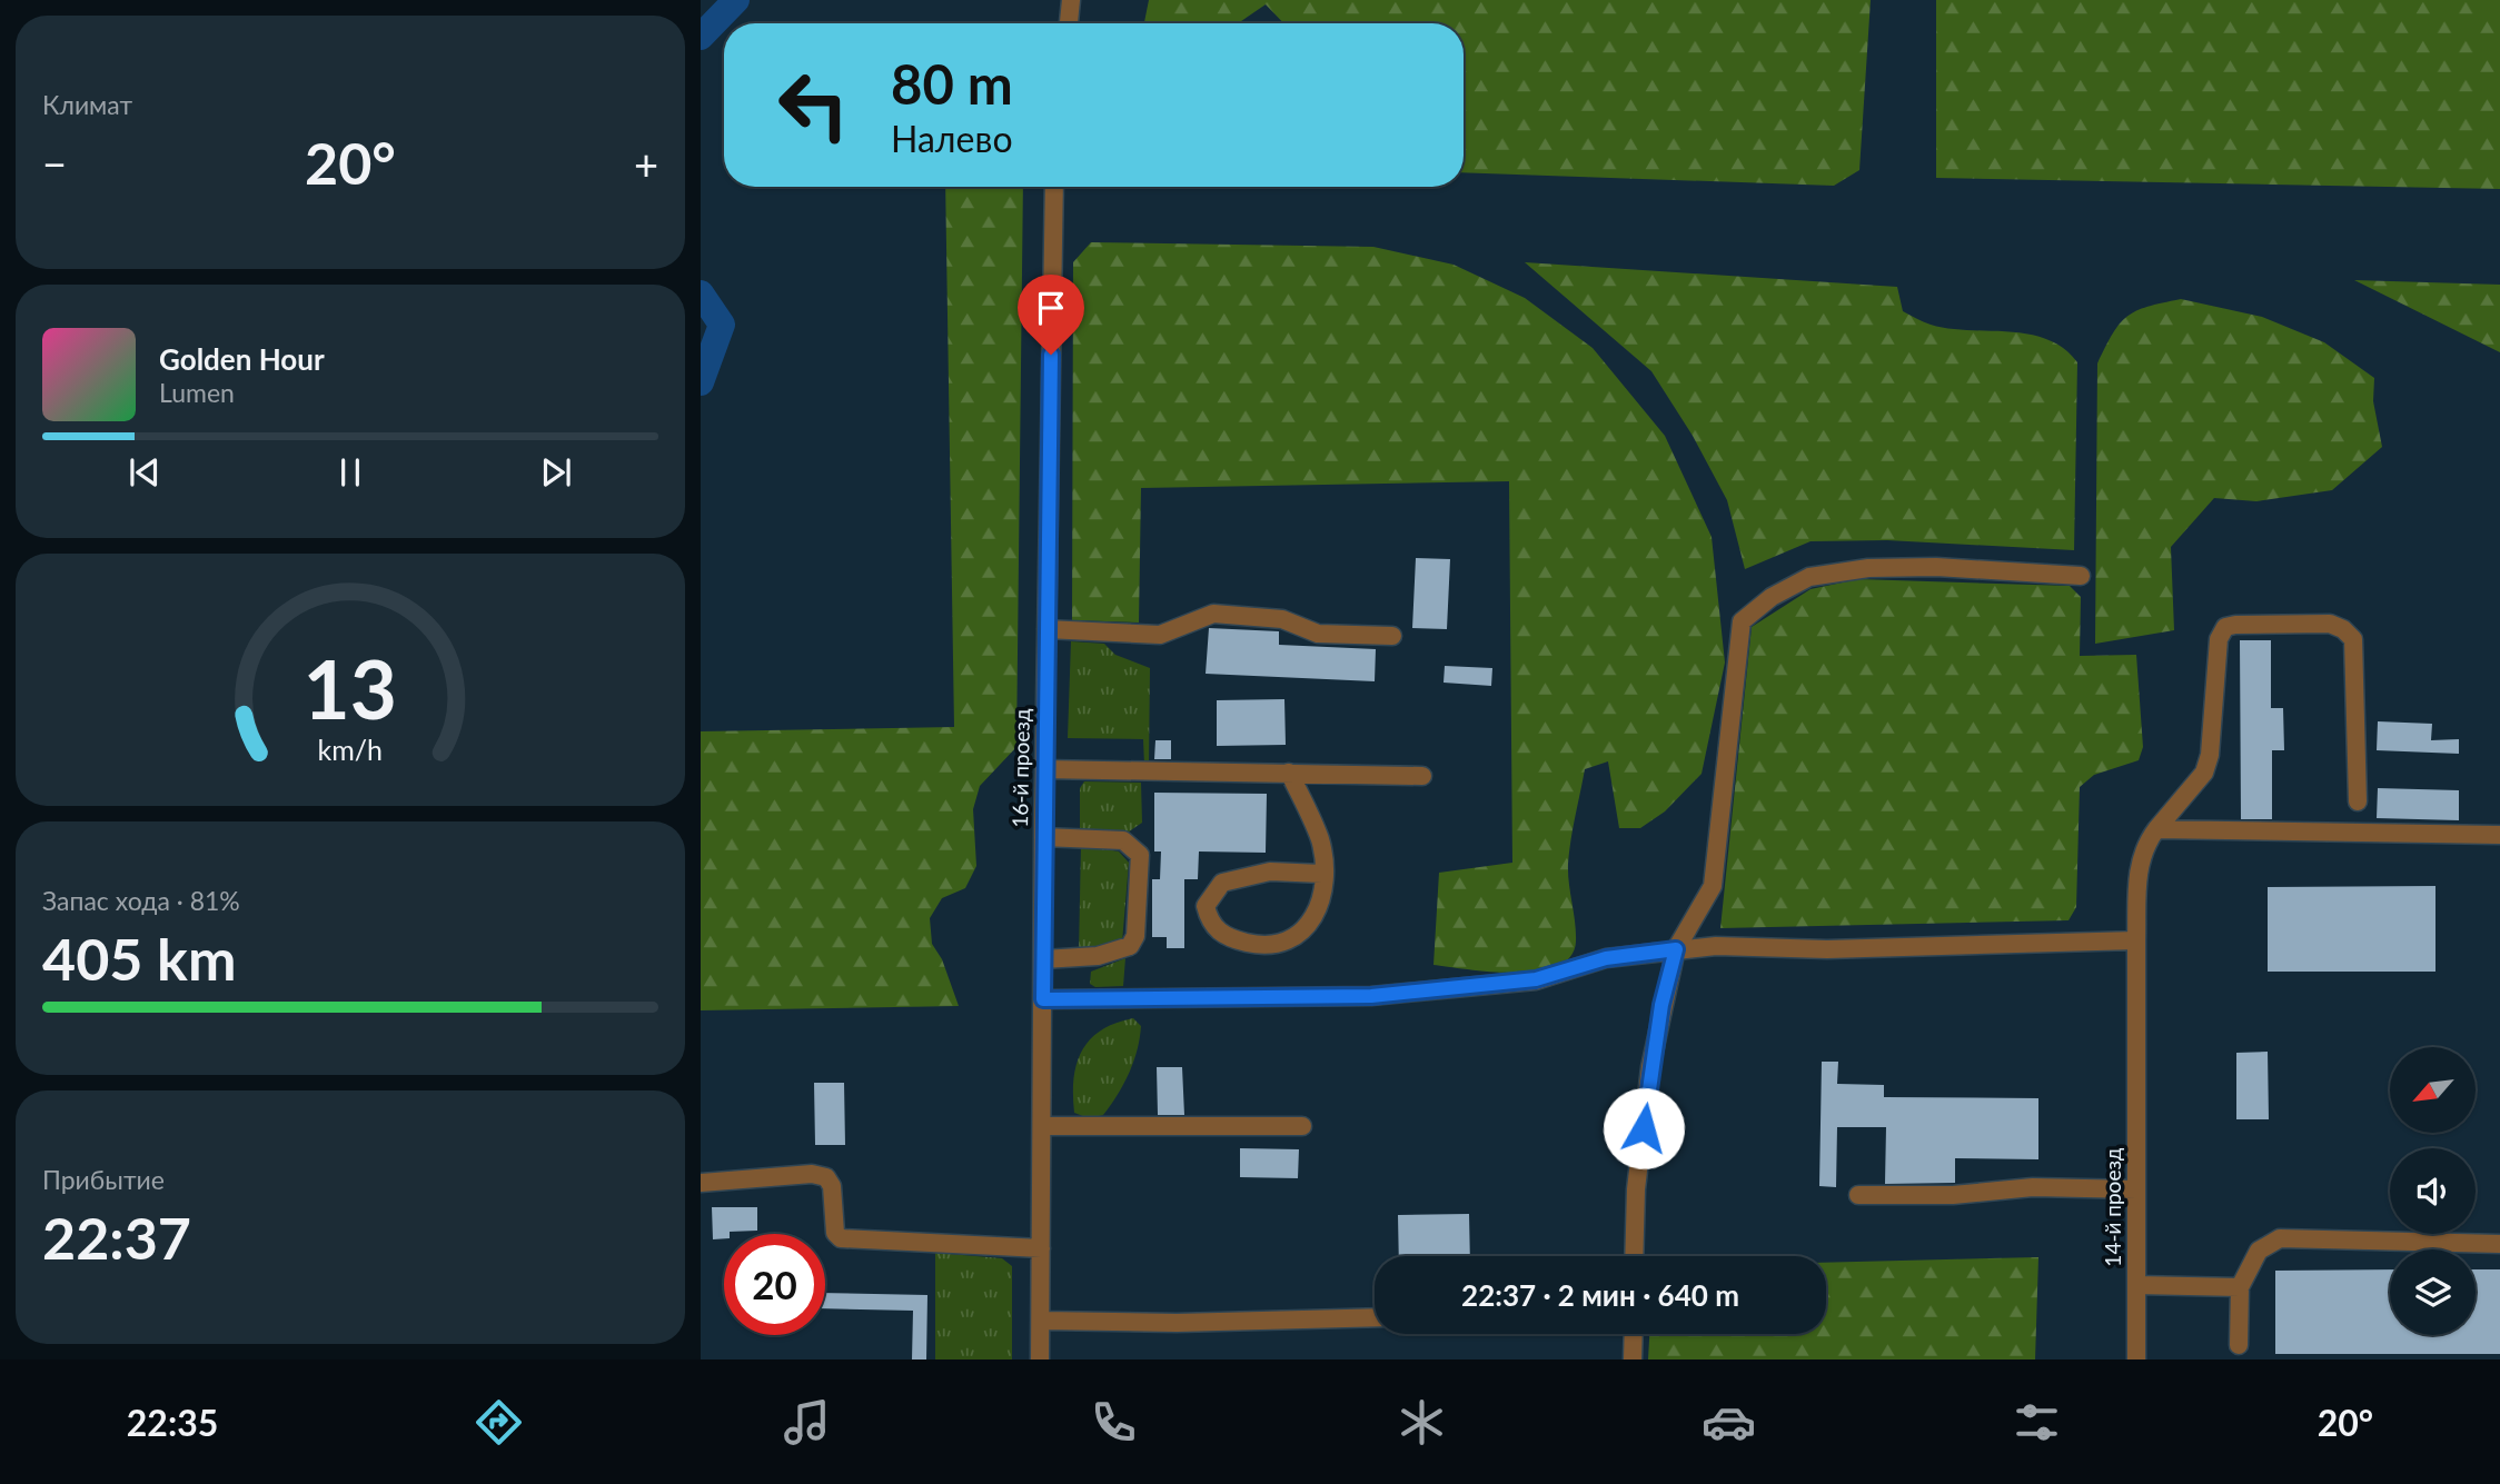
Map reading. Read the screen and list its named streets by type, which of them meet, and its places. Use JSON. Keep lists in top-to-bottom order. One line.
{"streets":{"street":["16-й проезд","14-й проезд"]},"north":"bottom left","page":{"tile":["Климат",["Запас хода · 81%","405 km"],["Прибытие","22:37"]],"turn":["80 m","Налево"],"heat":["−","20°","+"],"song":["Golden Hour","Lumen"],"limit":"20","trip":"22:37 · 2 мин · 640 m","tabs":["22:35","20°"],"gauge":["13","km/h"]}}
